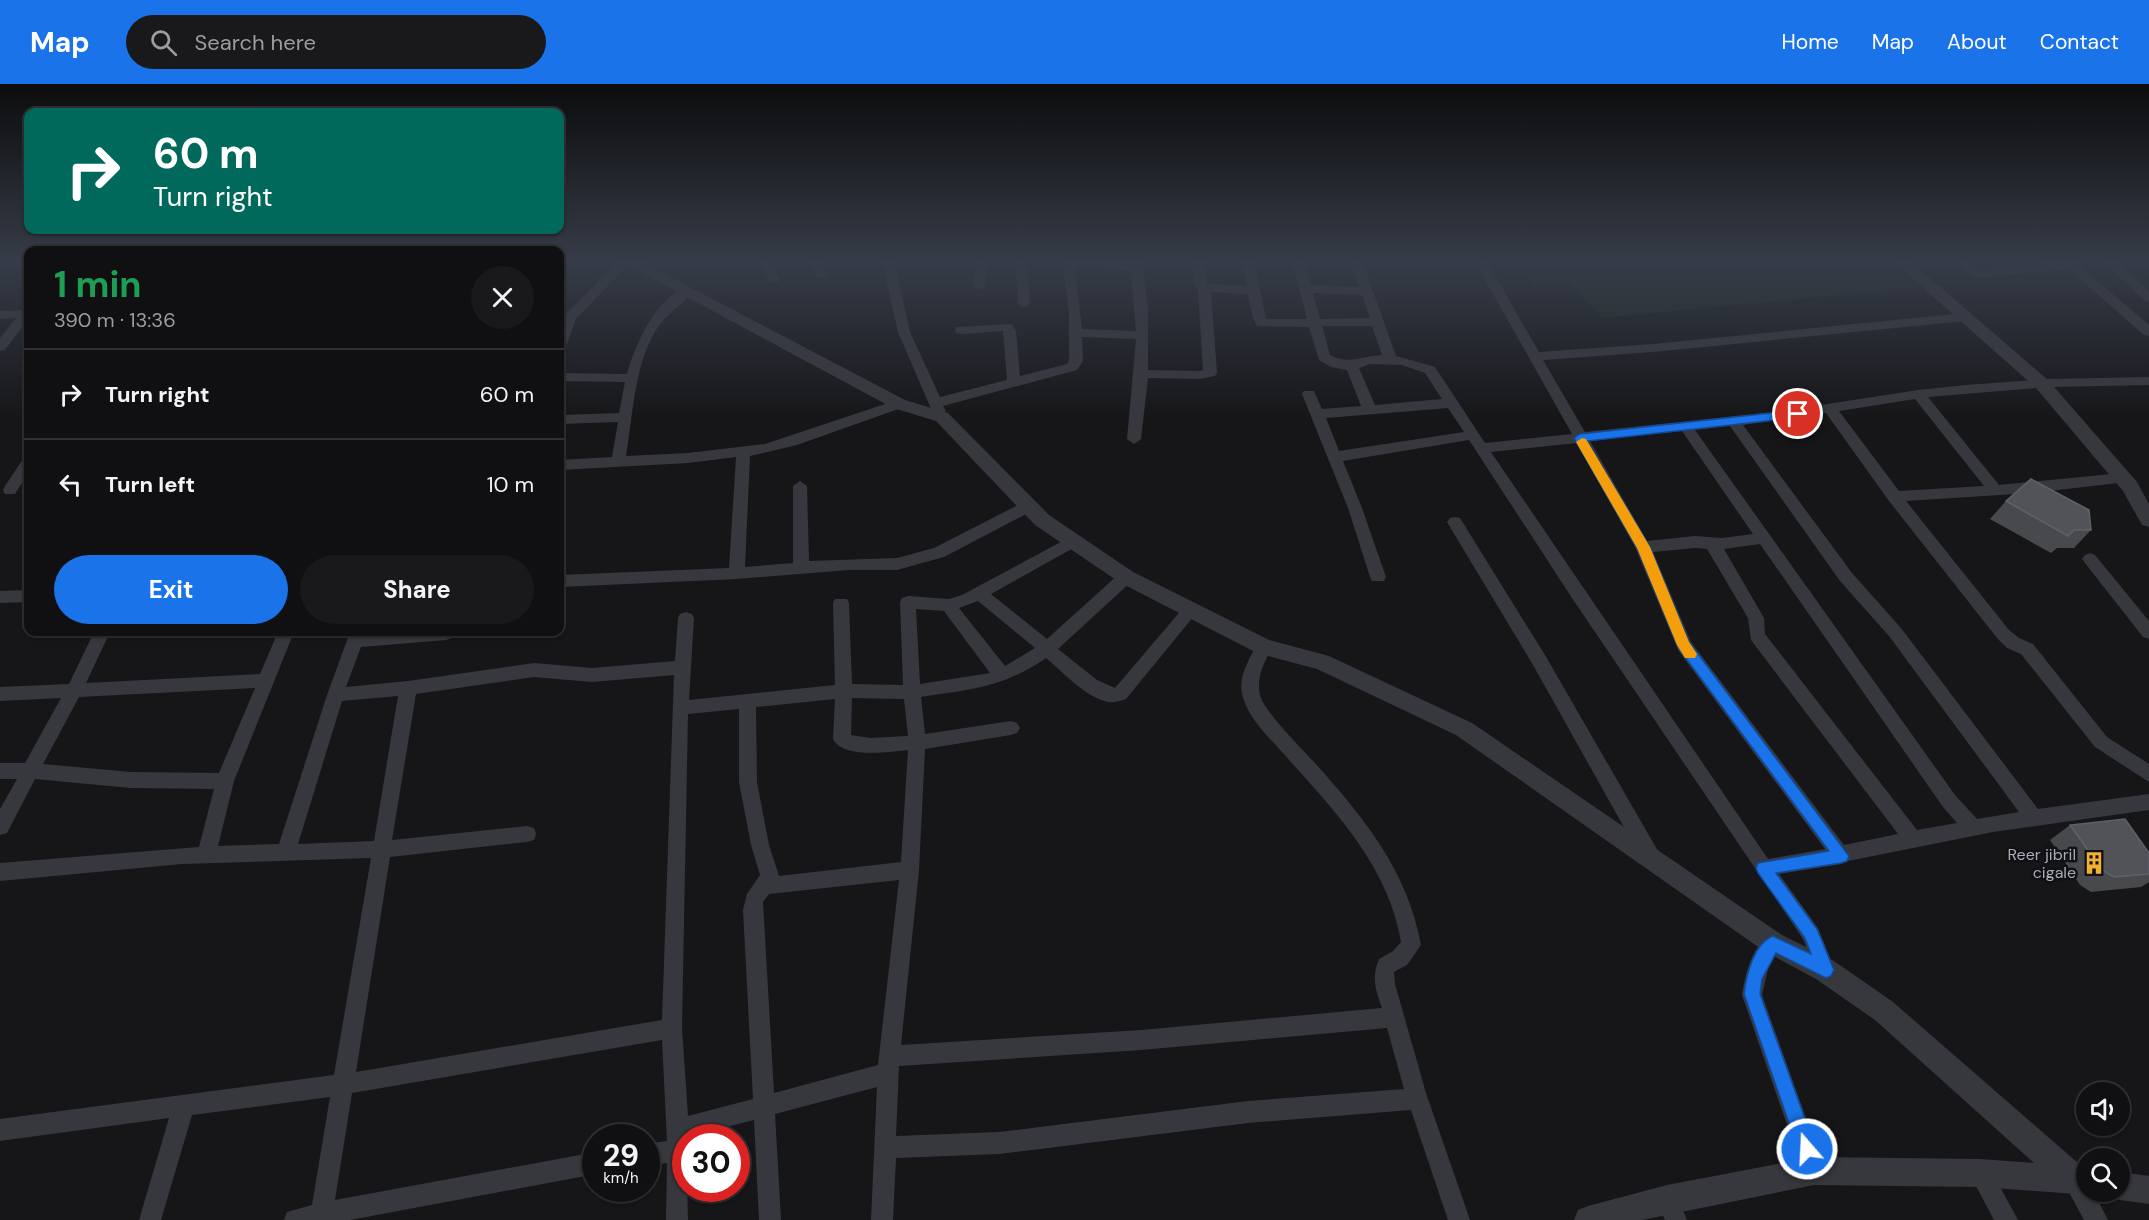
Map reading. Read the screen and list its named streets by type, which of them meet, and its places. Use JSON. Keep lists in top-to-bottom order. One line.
{"places":{"building":["Reer jibril cigale"]},"page":{"header":"Map","search":"Search here","nav":["Home","Map","About","Contact"],"turn":["60 m","Turn right"],"heading":["1 min","390 m · 13:36"],"list":[{"name":"Turn right","value":"60 m"},{"name":"Turn left","value":"10 m"}],"buttons":["Exit","Share"],"speed":"29 km/h","limit":"30"}}
